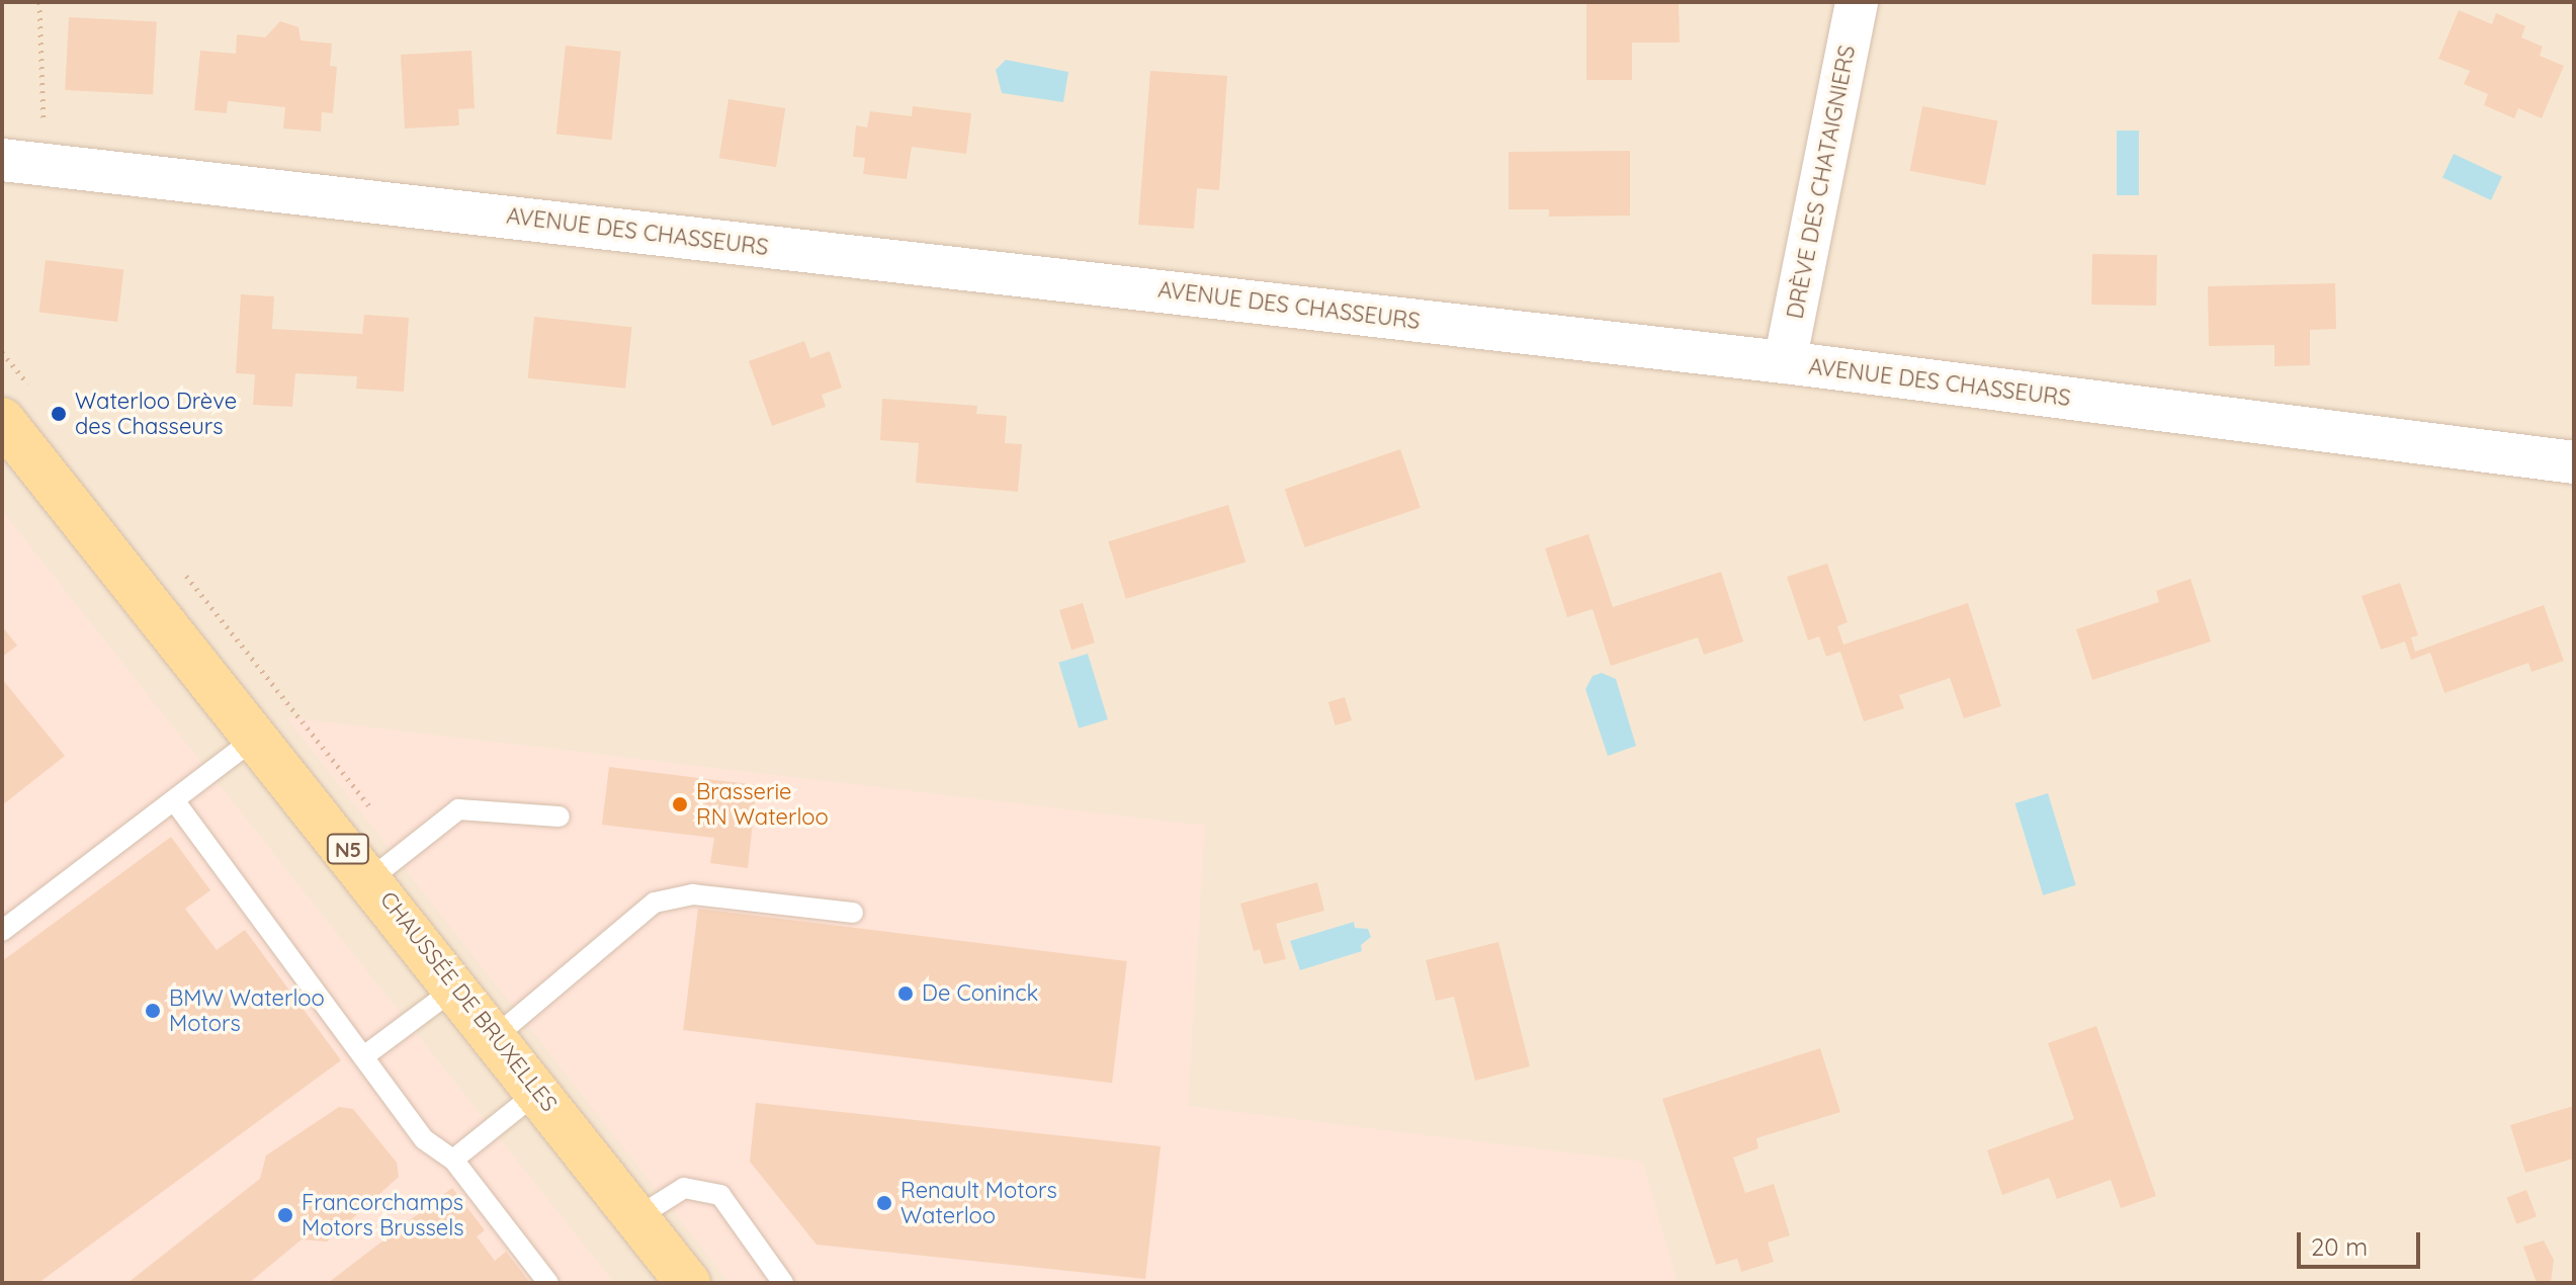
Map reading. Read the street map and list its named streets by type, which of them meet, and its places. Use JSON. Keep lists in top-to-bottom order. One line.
{"streets":{"main road":["N5","CHAUSSÉE DE BRUXELLES"],"street":["DRÈVE DES CHATAIGNIERS","AVENUE DES CHASSEURS"]},"crossings":[["DRÈVE DES CHATAIGNIERS","AVENUE DES CHASSEURS"]],"places":["Waterloo Drève des Chasseurs","Brasserie RN Waterloo","De Coninck","BMW Waterloo Motors","Renault Motors Waterloo","Francorchamps Motors Brussels"],"scale_bar":"20 m"}
